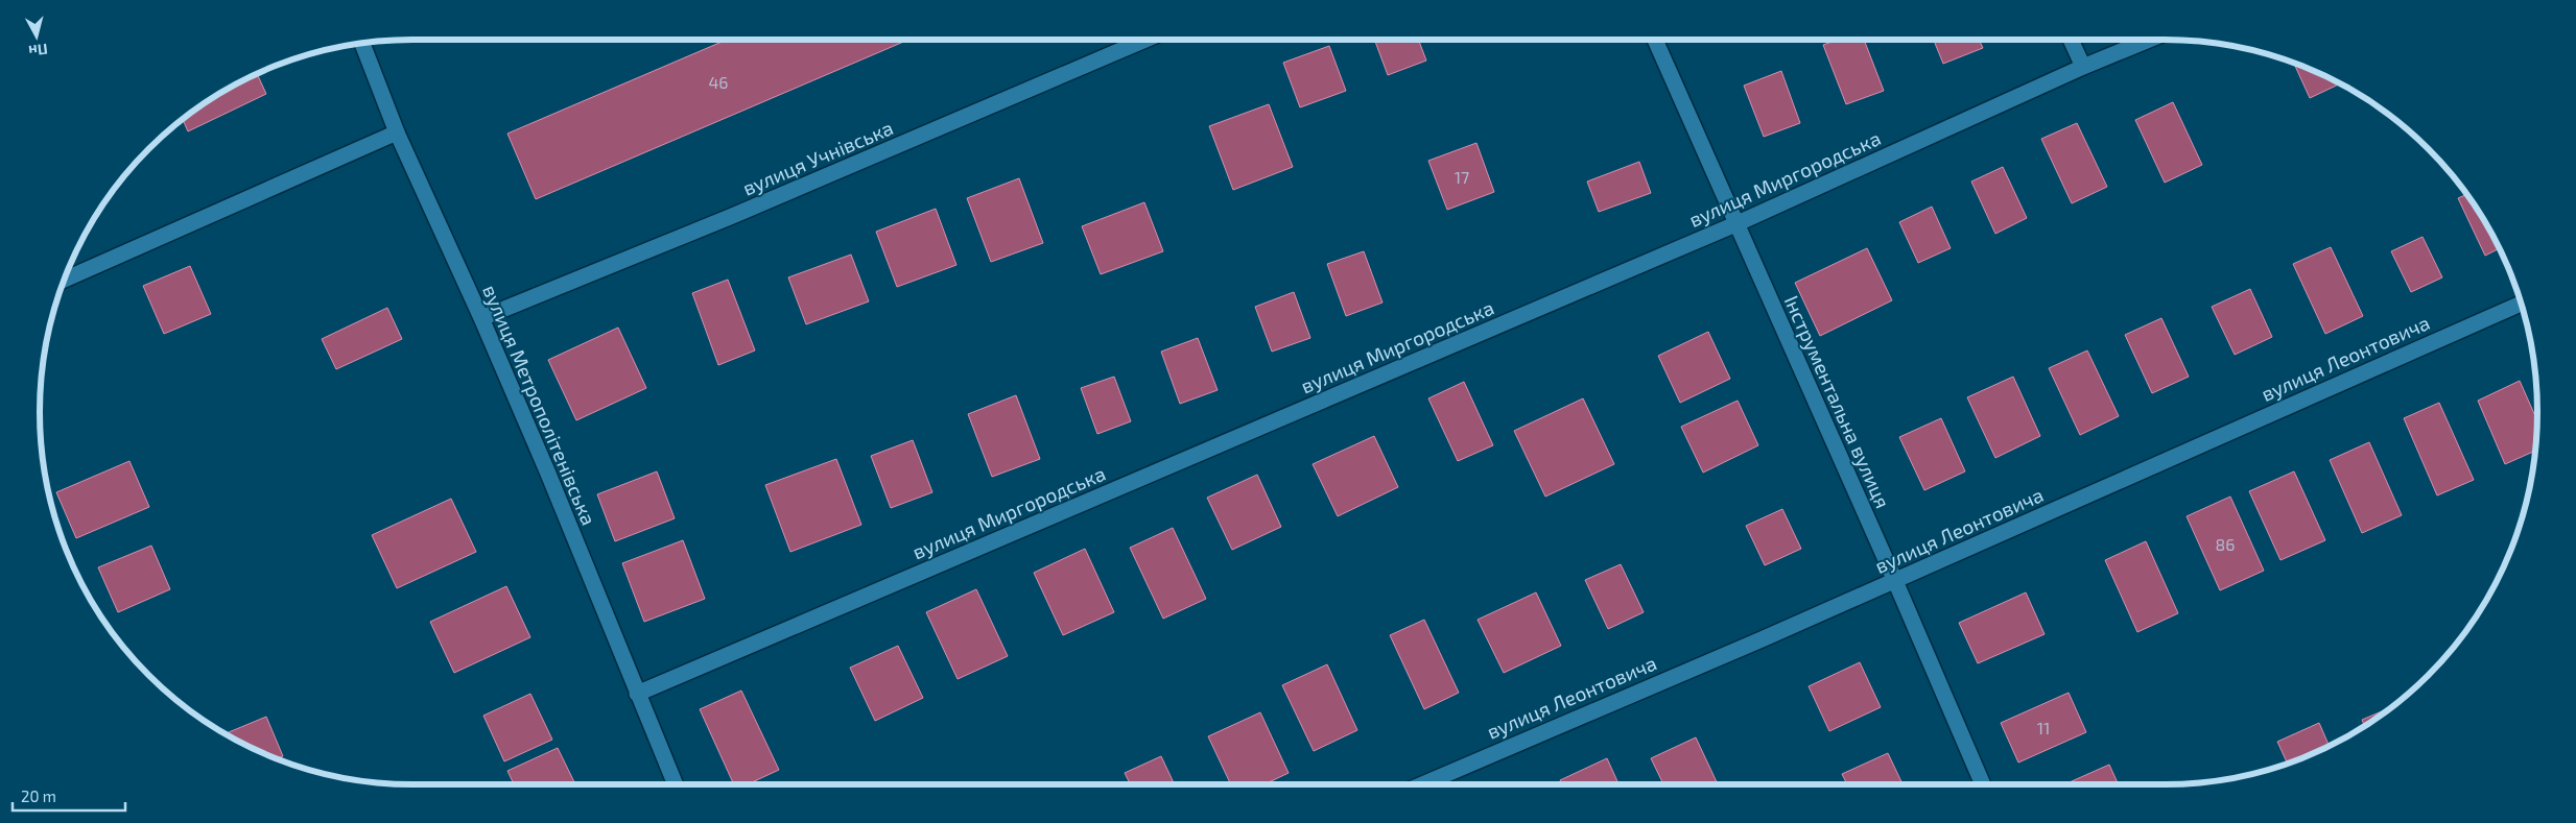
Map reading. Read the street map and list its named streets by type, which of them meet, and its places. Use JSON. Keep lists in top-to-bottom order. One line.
{"streets":{"street":["вулиця Учнівська","вулиця Миргородська","вулиця Леонтовича","Інструментальна вулиця","вулиця Метрополітенівська"]},"crossings":[["вулиця Учнівська","вулиця Метрополітенівська"],["вулиця Миргородська","Інструментальна вулиця"],["вулиця Миргородська","вулиця Метрополітенівська"],["вулиця Леонтовича","Інструментальна вулиця"]],"house_numbers":["46","17","86","11"],"scale_bar":"20 m","north":"bottom"}
